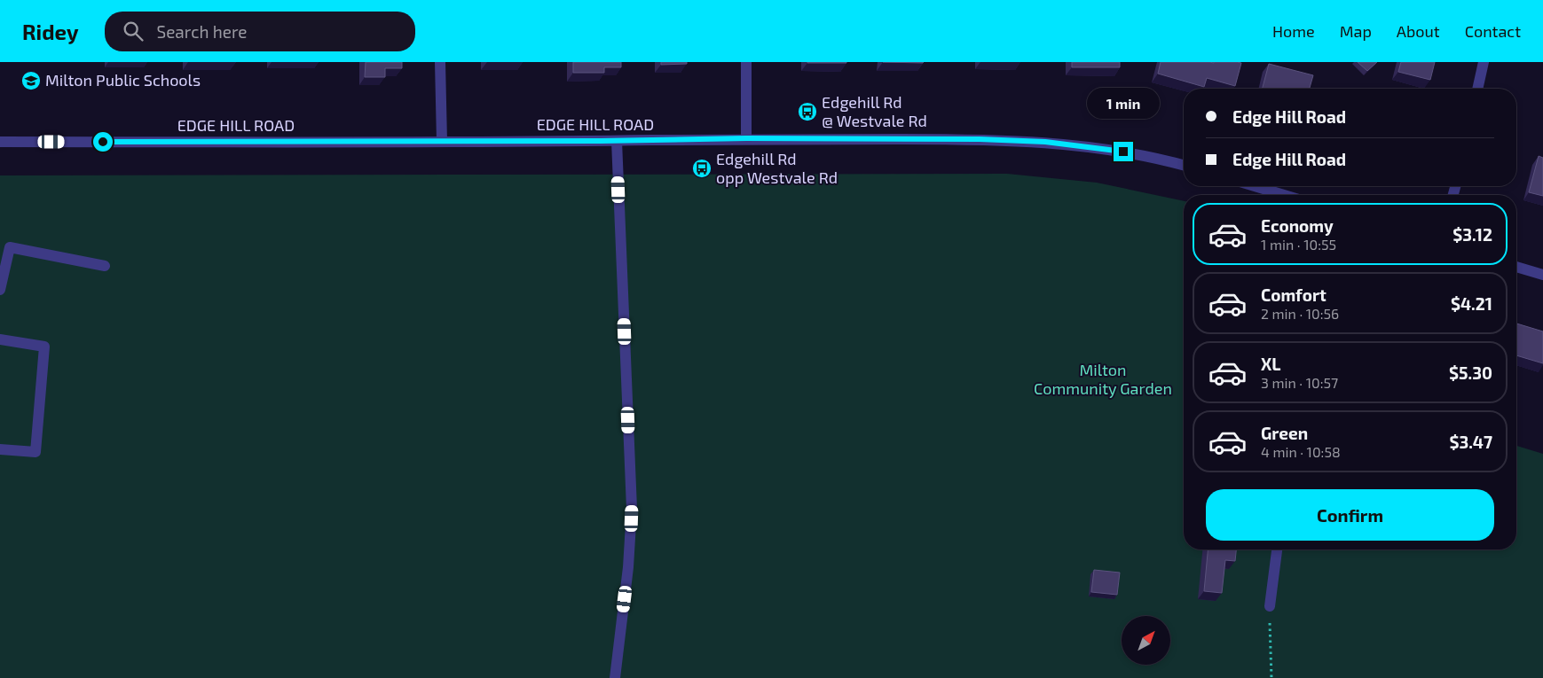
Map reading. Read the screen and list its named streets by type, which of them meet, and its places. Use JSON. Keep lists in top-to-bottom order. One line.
{"streets":{"street":["EDGE HILL ROAD"]},"parks":["Milton Community Garden"],"places":{"school or university":["Milton Public Schools"],"bus stop":["Edgehill Rd @ Westvale Rd","Edgehill Rd opp Westvale Rd"]},"north":"top right","page":{"header":"Ridey","search":"Search here","nav":["Home","Map","About","Contact"],"bubble":"1 min","banner":["Edge Hill Road","Edge Hill Road"],"list":[{"name":"Economy","note":"1 min · 10:55","value":"$3.12"},{"name":"Comfort","note":"2 min · 10:56","value":"$4.21"},{"name":"XL","note":"3 min · 10:57","value":"$5.30"},{"name":"Green","note":"4 min · 10:58","value":"$3.47"}],"buttons":"Confirm"}}
